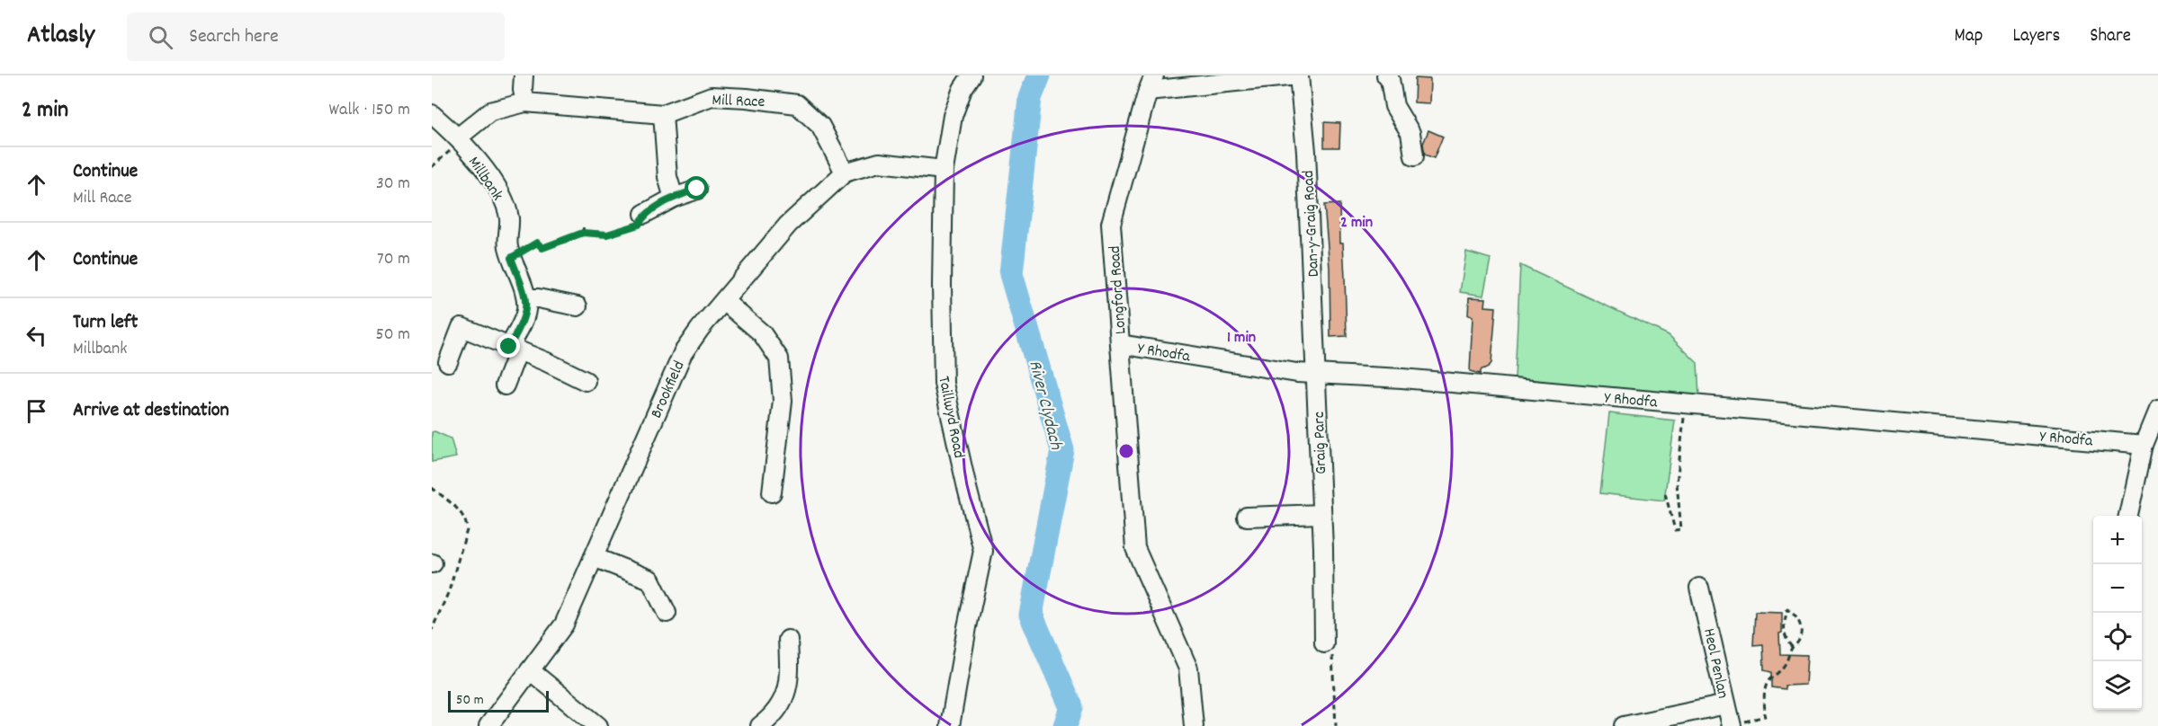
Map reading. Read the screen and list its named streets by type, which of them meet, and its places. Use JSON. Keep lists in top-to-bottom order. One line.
{"streets":{"street":["Mill Race","Millbank","Dan-y-Graig Road","Longford Road","Y Rhodfa","Brookfield","Taillwyd Road","Graig Parc","Heol Penlan"]},"crossings":[["Mill Race","Millbank"],["Mill Race","Brookfield"],["Dan-y-Graig Road","Y Rhodfa"],["Dan-y-Graig Road","Graig Parc"],["Longford Road","Y Rhodfa"],["Y Rhodfa","Graig Parc"],["Brookfield","Taillwyd Road"]],"water":["River Clydach"],"scale_bar":"50 m","page":{"header":"Atlasly","search":"Search here","nav":["Map","Layers","Share"],"heading":["2 min","Walk · 150 m"],"list":[["Continue","Mill Race","30 m"],["Continue","70 m"],["Turn left","Millbank","50 m"],"Arrive at destination"],"map_buttons":["+","−"],"scale":"50 m"},"rings":["2 min","1 min"]}
